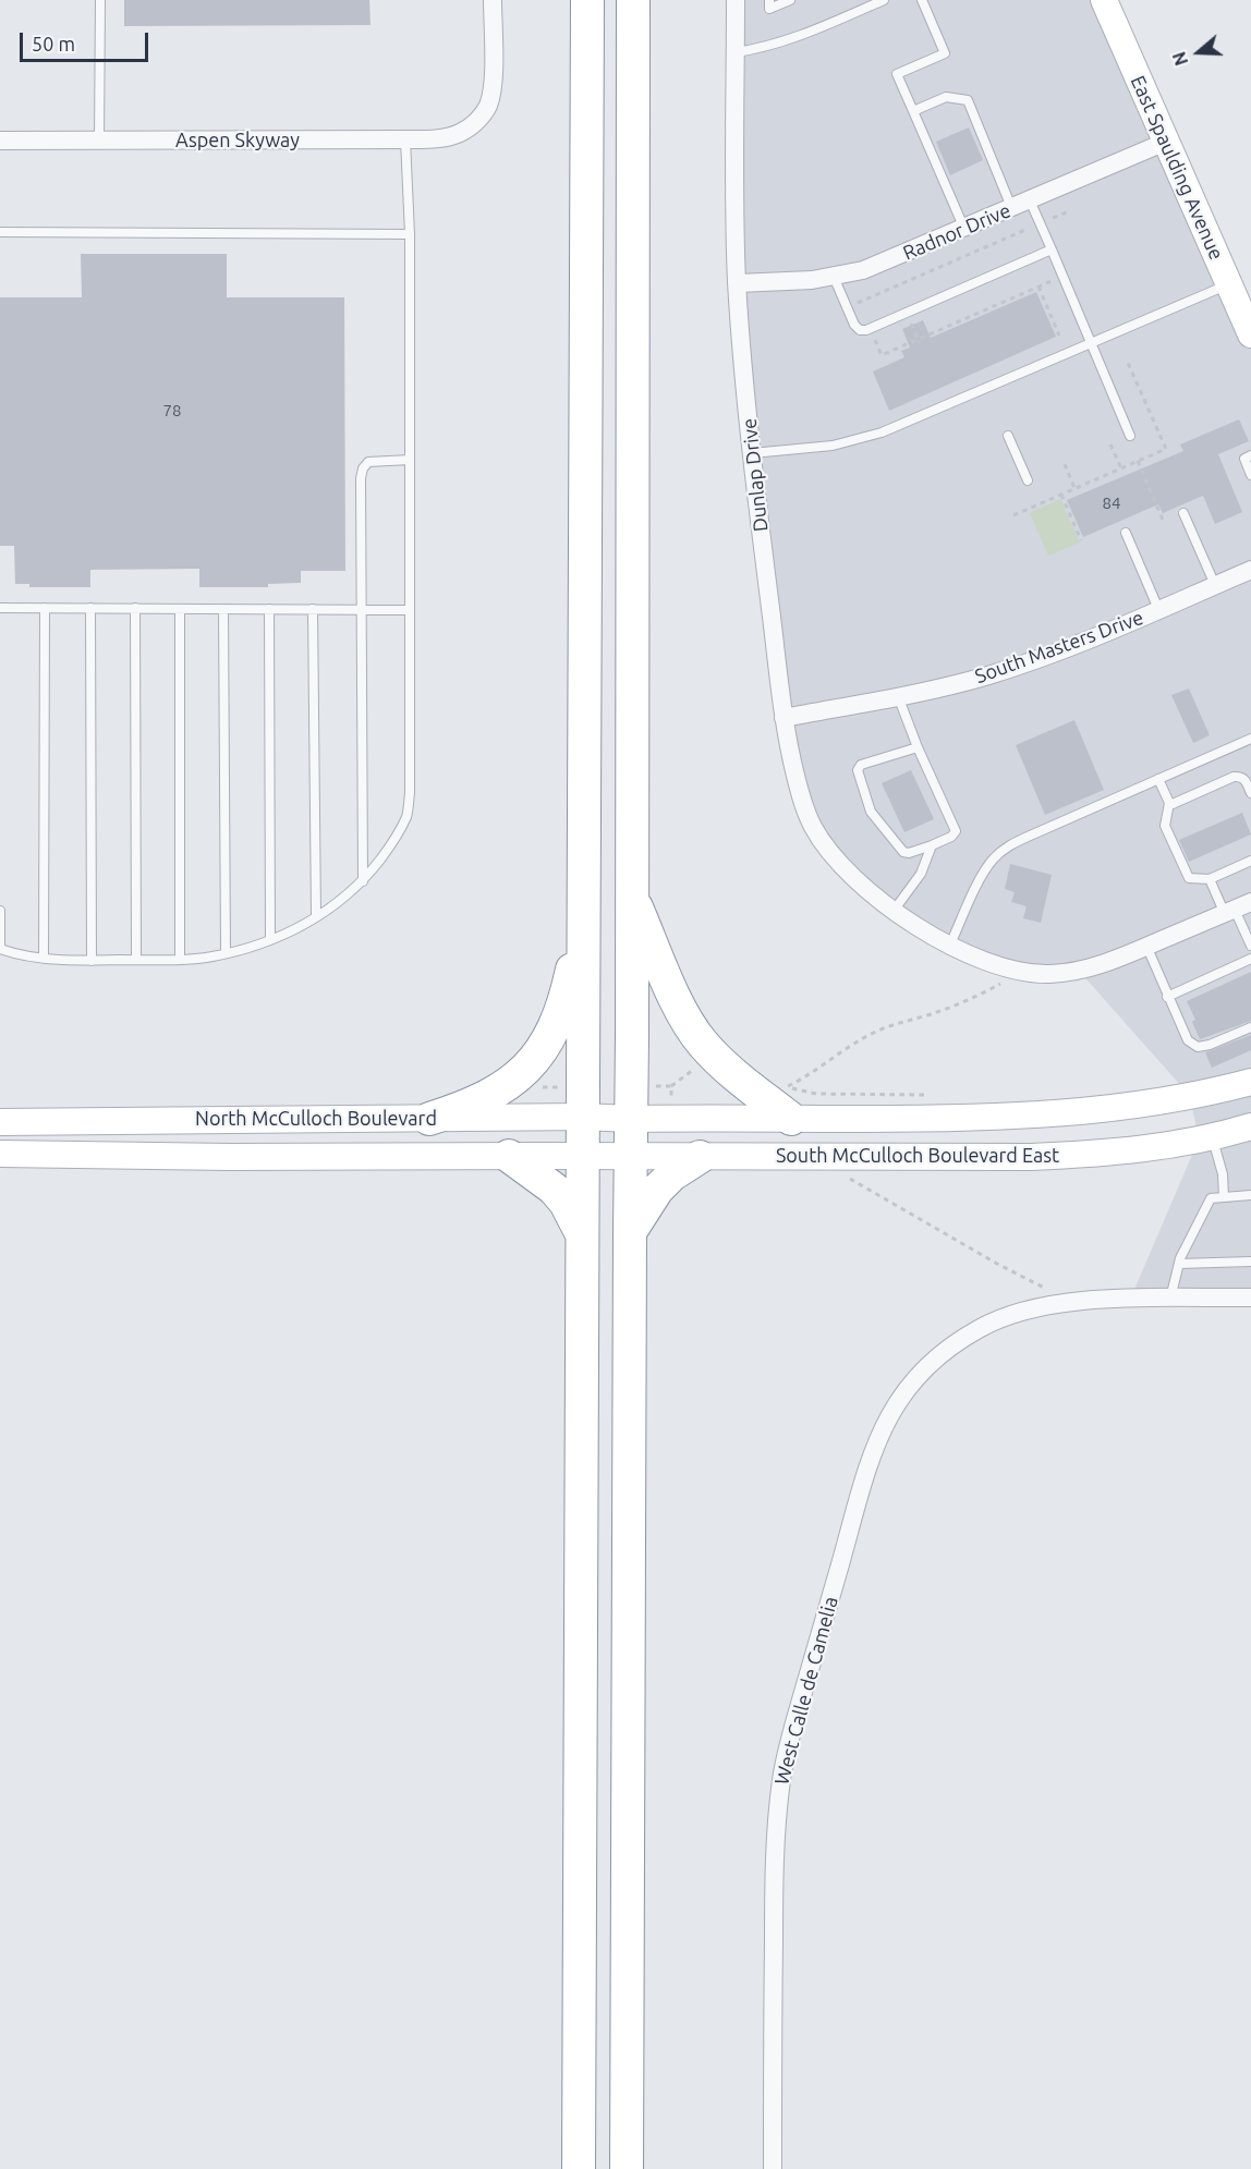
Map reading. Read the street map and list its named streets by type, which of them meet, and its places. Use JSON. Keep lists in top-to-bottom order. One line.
{"streets":{"street":["Aspen Skyway","East Spaulding Avenue","Radnor Drive","Dunlap Drive","South Masters Drive","North McCulloch Boulevard","South McCulloch Boulevard East","West Calle de Camelia"]},"crossings":[["East Spaulding Avenue","Radnor Drive"],["Radnor Drive","Dunlap Drive"],["Dunlap Drive","South Masters Drive"],["North McCulloch Boulevard","South McCulloch Boulevard East"]],"house_numbers":["78","84"],"scale_bar":"50 m","north":"left"}
